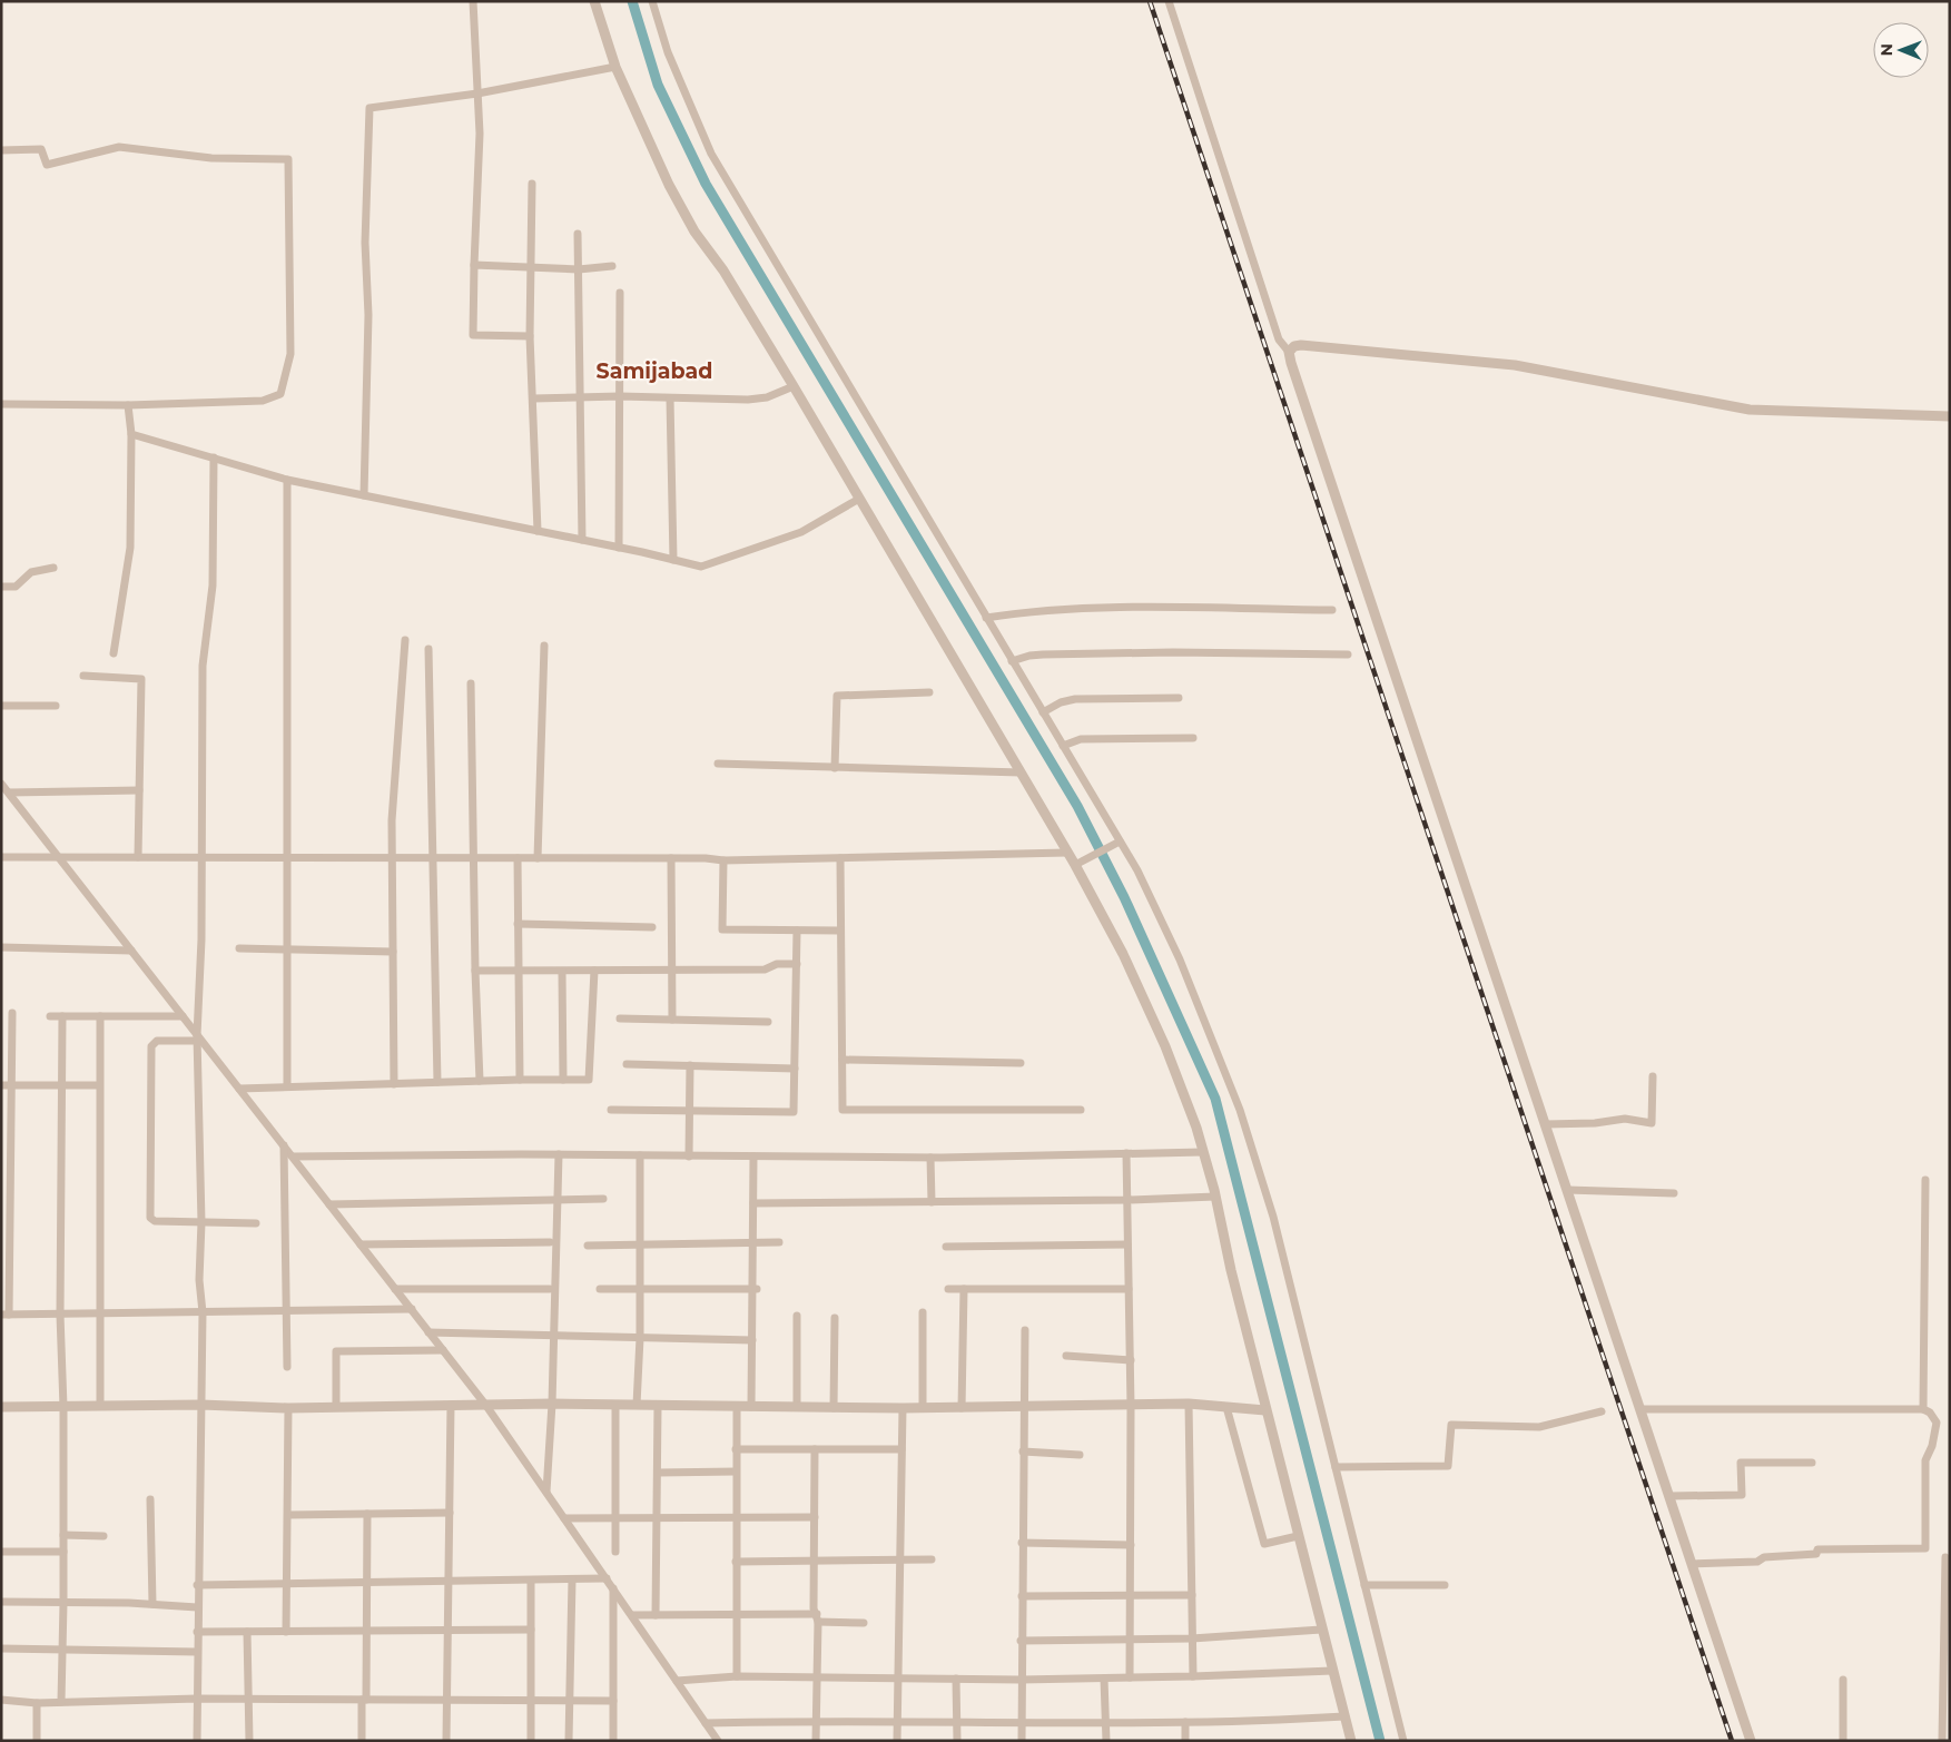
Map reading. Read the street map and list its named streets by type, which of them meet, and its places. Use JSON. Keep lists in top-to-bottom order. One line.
{"districts":["Samijabad"],"north":"left"}
